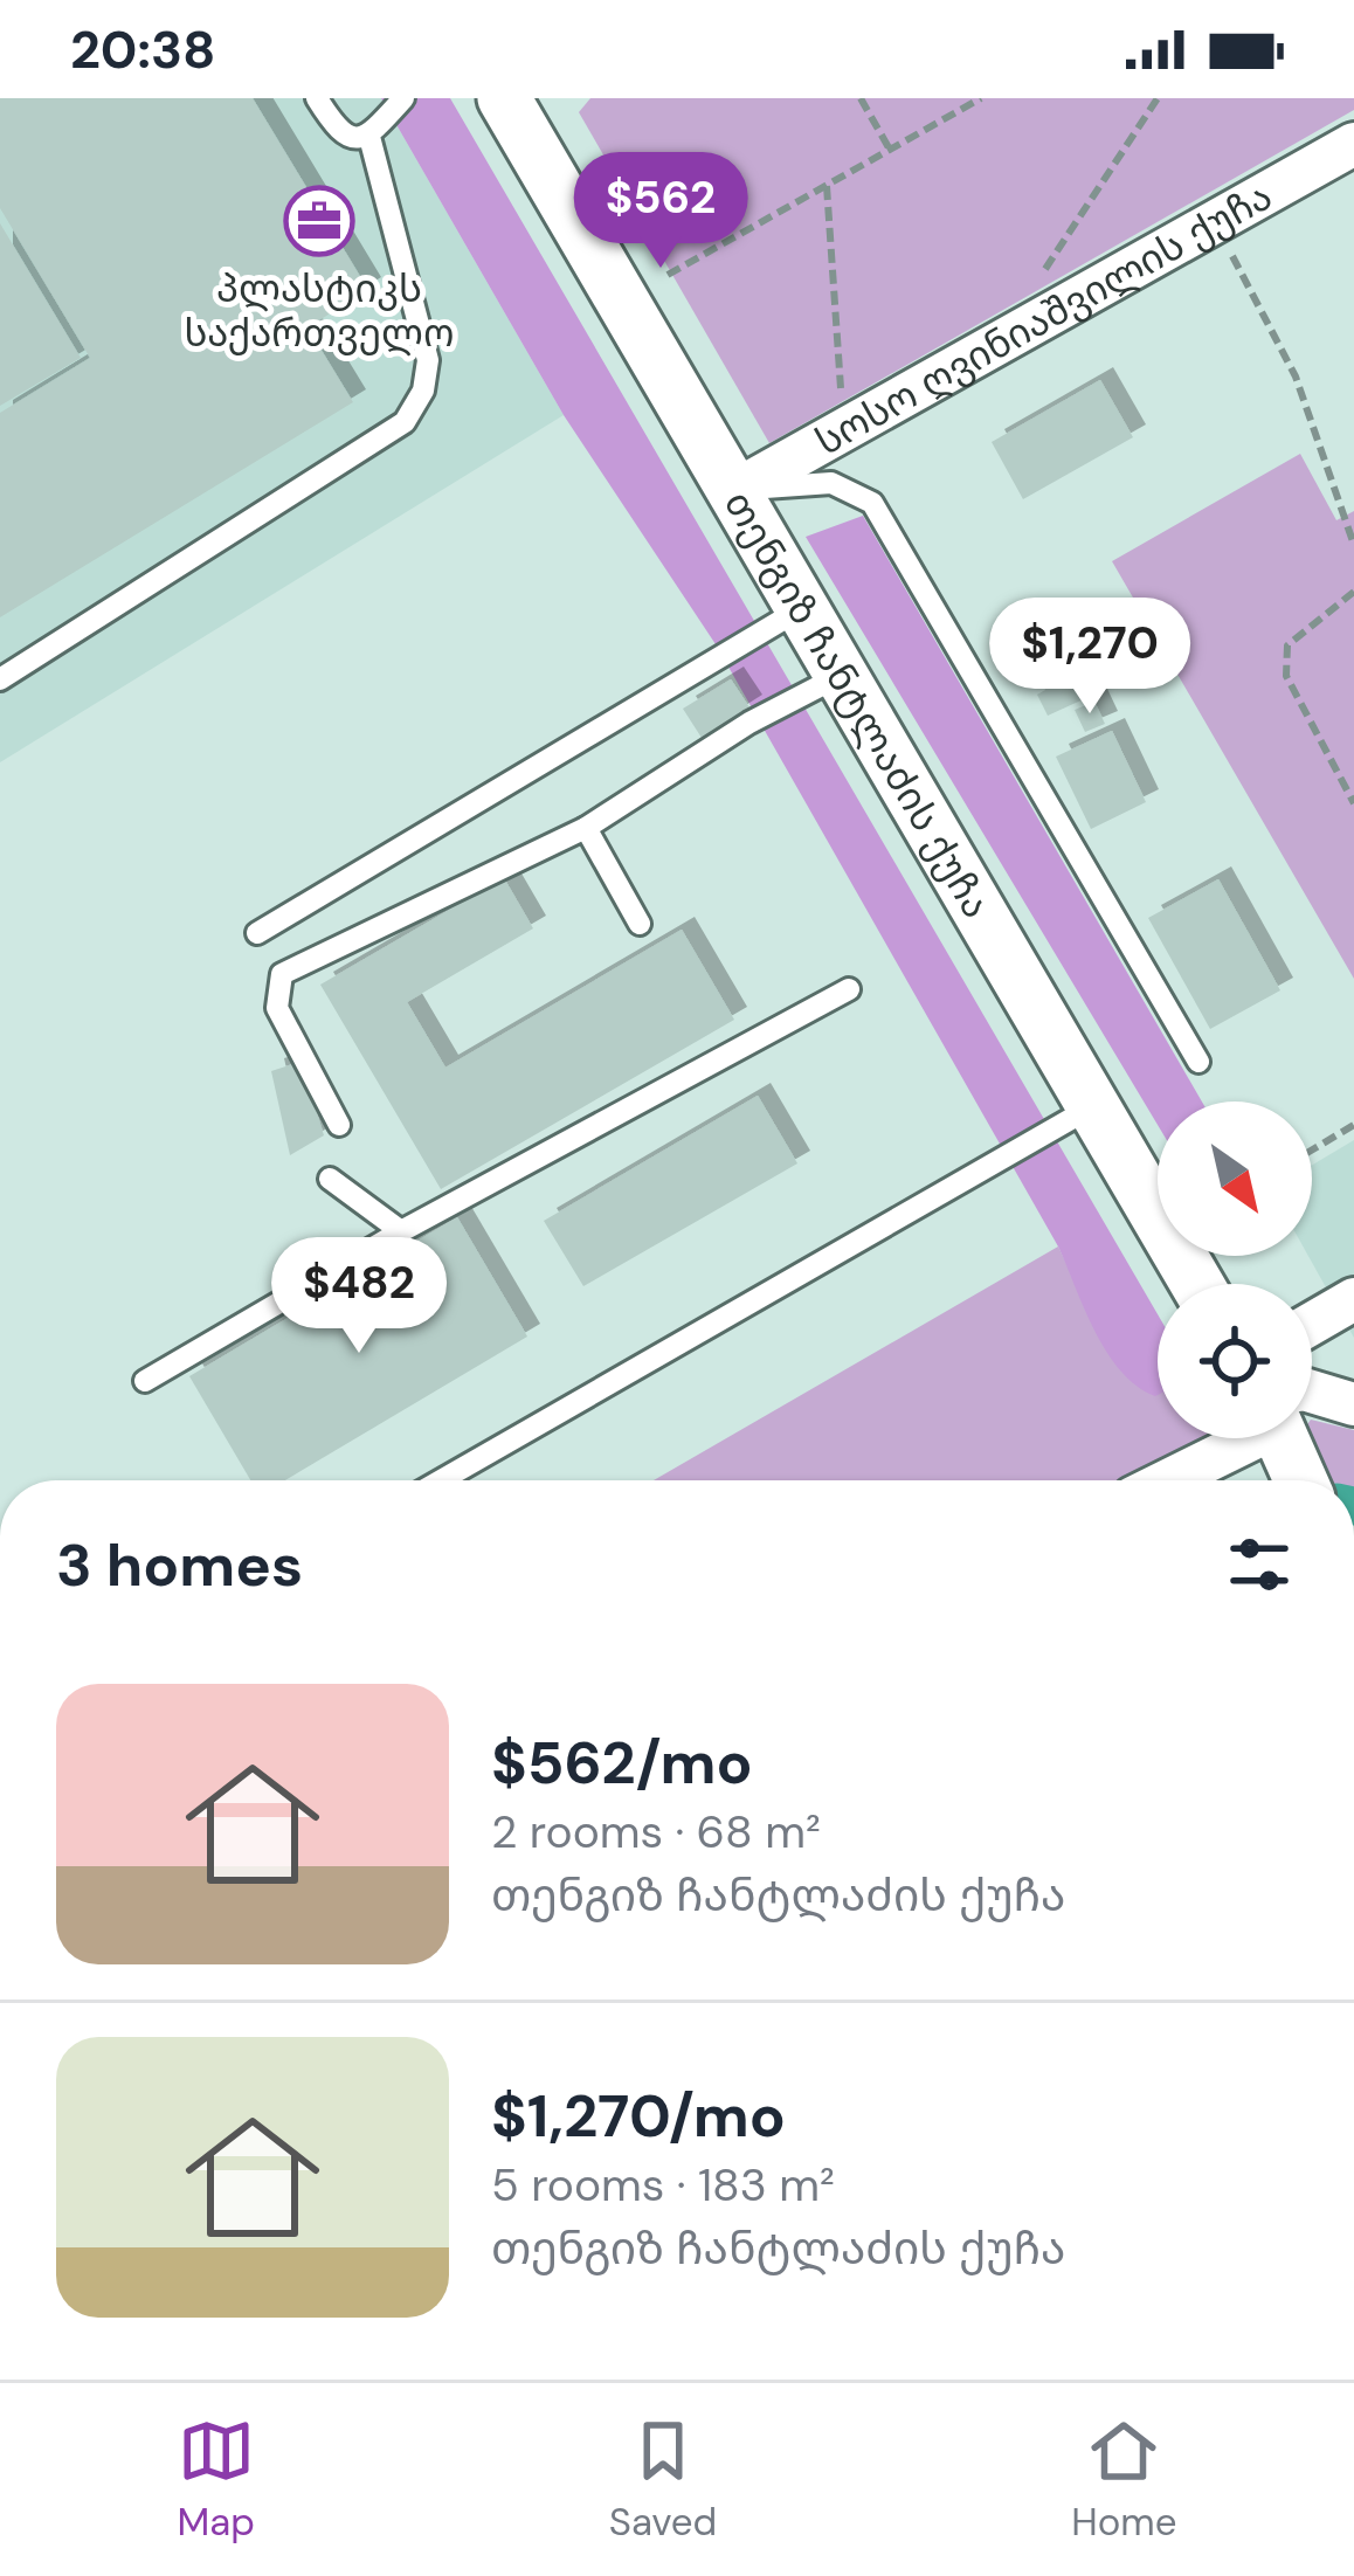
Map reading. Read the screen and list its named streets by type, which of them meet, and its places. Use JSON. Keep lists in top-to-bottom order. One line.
{"streets":{"street":["სოსო ღვინიაშვილის ქუჩა","თენგიზ ჩანტლაძის ქუჩა"]},"crossings":[["სოსო ღვინიაშვილის ქუჩა","თენგიზ ჩანტლაძის ქუჩა"]],"places":{"office":["პლასტიკს საქართველო"]},"north":"bottom right","page":{"status":"20:38","price":["$562","$1,270","$482"],"heading":"3 homes","list":[{"name":"$562/mo","note":"2 rooms · 68 m² · თენგიზ ჩანტლაძის ქუჩა"},{"name":"$1,270/mo","note":"5 rooms · 183 m² · თენგიზ ჩანტლაძის ქუჩა"}],"tabs":["Map","Saved","Home"]}}
